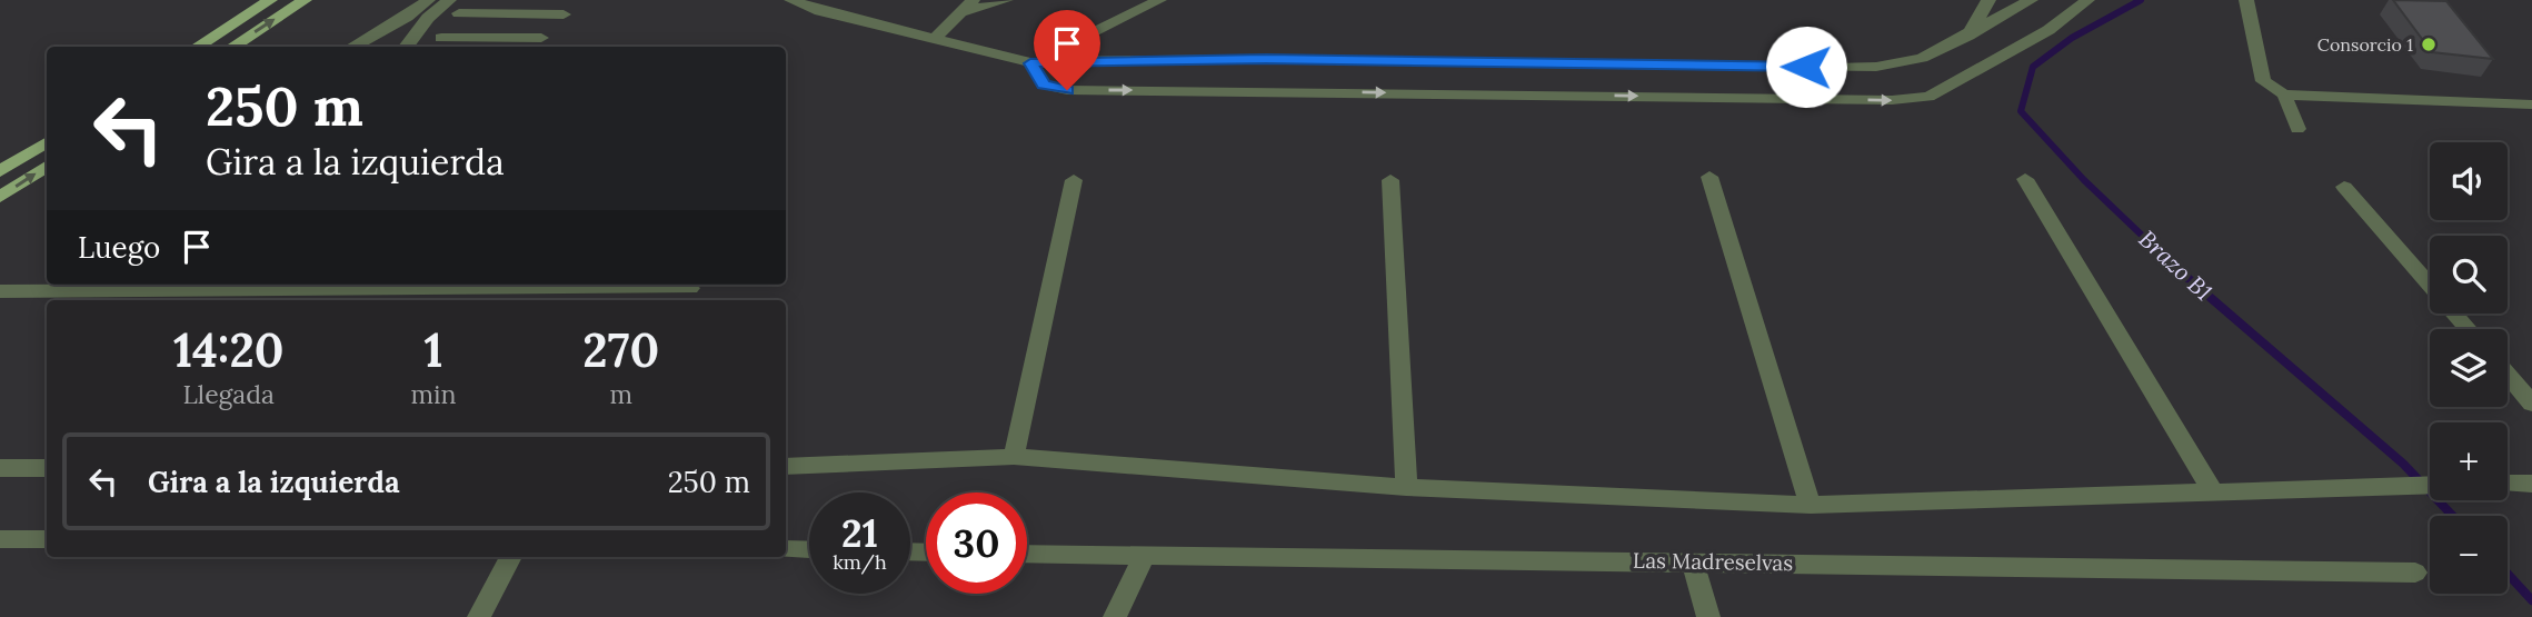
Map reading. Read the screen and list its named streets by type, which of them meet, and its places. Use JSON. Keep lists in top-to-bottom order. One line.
{"streets":{"street":["Las Madreselvas"]},"water":["Brazo B1"],"places":["Consorcio 1"],"page":{"turn":["250 m","Gira a la izquierda"],"map_buttons":["+","−"],"then":"Luego","eta":["14:20","Llegada","1","min","270","m"],"list":[{"name":"Gira a la izquierda","value":"250 m"}],"speed":"21 km/h","limit":"30"}}
